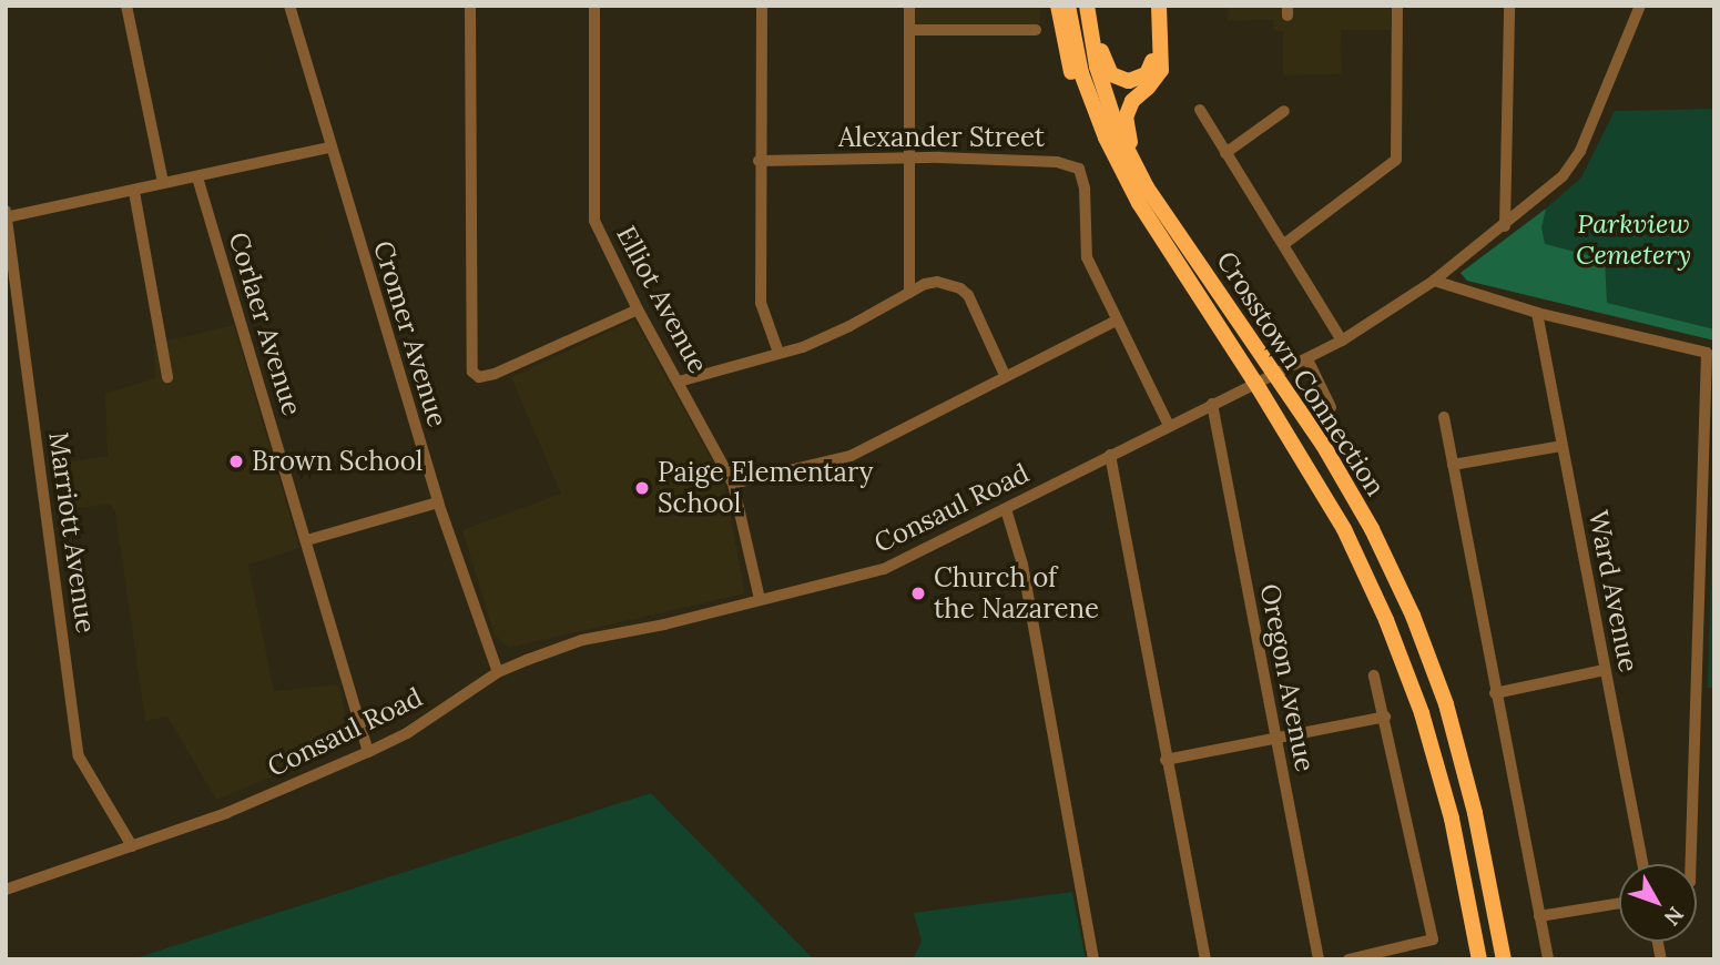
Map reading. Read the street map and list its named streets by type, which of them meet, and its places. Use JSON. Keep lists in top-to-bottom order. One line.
{"streets":{"highway":["Crosstown Connection"],"street":["Alexander Street","Elliot Avenue","Corlaer Avenue","Cromer Avenue","Consaul Road","Marriott Avenue","Ward Avenue","Oregon Avenue"]},"crossings":[["Alexander Street","Consaul Road"],["Elliot Avenue","Consaul Road"],["Corlaer Avenue","Consaul Road"],["Cromer Avenue","Consaul Road"],["Crosstown Connection","Consaul Road"],["Consaul Road","Marriott Avenue"],["Consaul Road","Oregon Avenue"]],"parks":["Parkview Cemetery"],"places":["Brown School","Paige Elementary School","Church of the Nazarene"],"north":"bottom right"}
